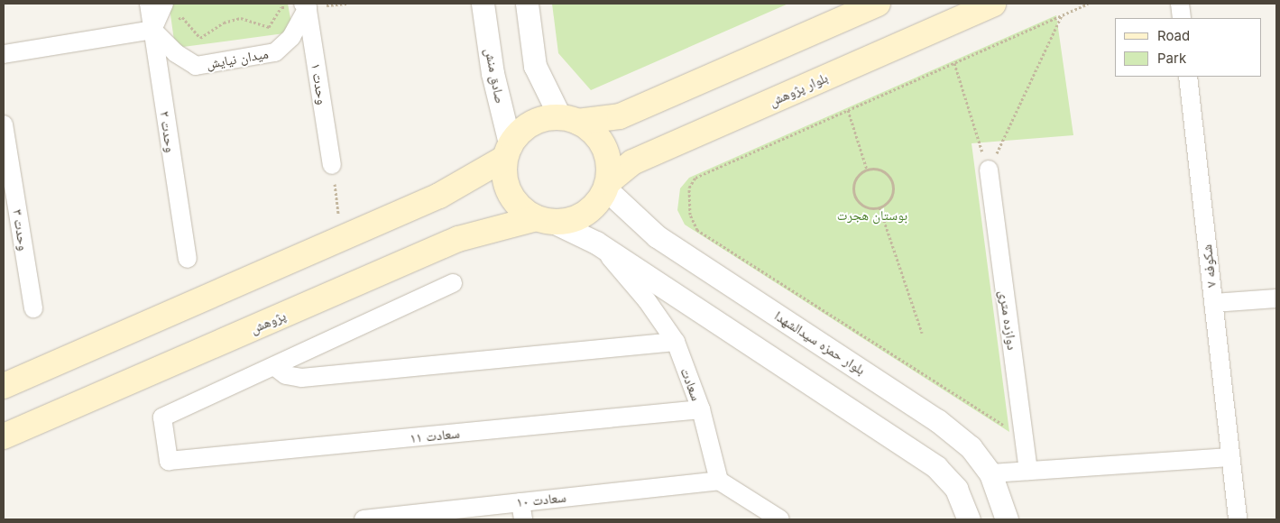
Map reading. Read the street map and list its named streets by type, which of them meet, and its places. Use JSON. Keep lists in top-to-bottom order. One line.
{"streets":{"main road":["بلوار پژوهش","پژوهش"],"street":["میدان نیایش","صادق منش","وحدت ۱","وحدت ۲","وحدت ۳","شکوفه ۷","دوازده متری","بلوار حمزه سیدالشهدا","سعادت","سعادت ۱۱","سعادت ۱۰"]},"crossings":[["میدان نیایش","وحدت ۱"],["میدان نیایش","وحدت ۲"],["صادق منش","بلوار پژوهش"],["صادق منش","پژوهش"],["صادق منش","بلوار حمزه سیدالشهدا"],["بلوار پژوهش","پژوهش"],["بلوار پژوهش","بلوار حمزه سیدالشهدا"],["پژوهش","بلوار حمزه سیدالشهدا"],["سعادت","سعادت ۱۱"],["سعادت","سعادت ۱۰"]],"parks":["بوستان هجرت"],"legend":["Road","Park"]}
